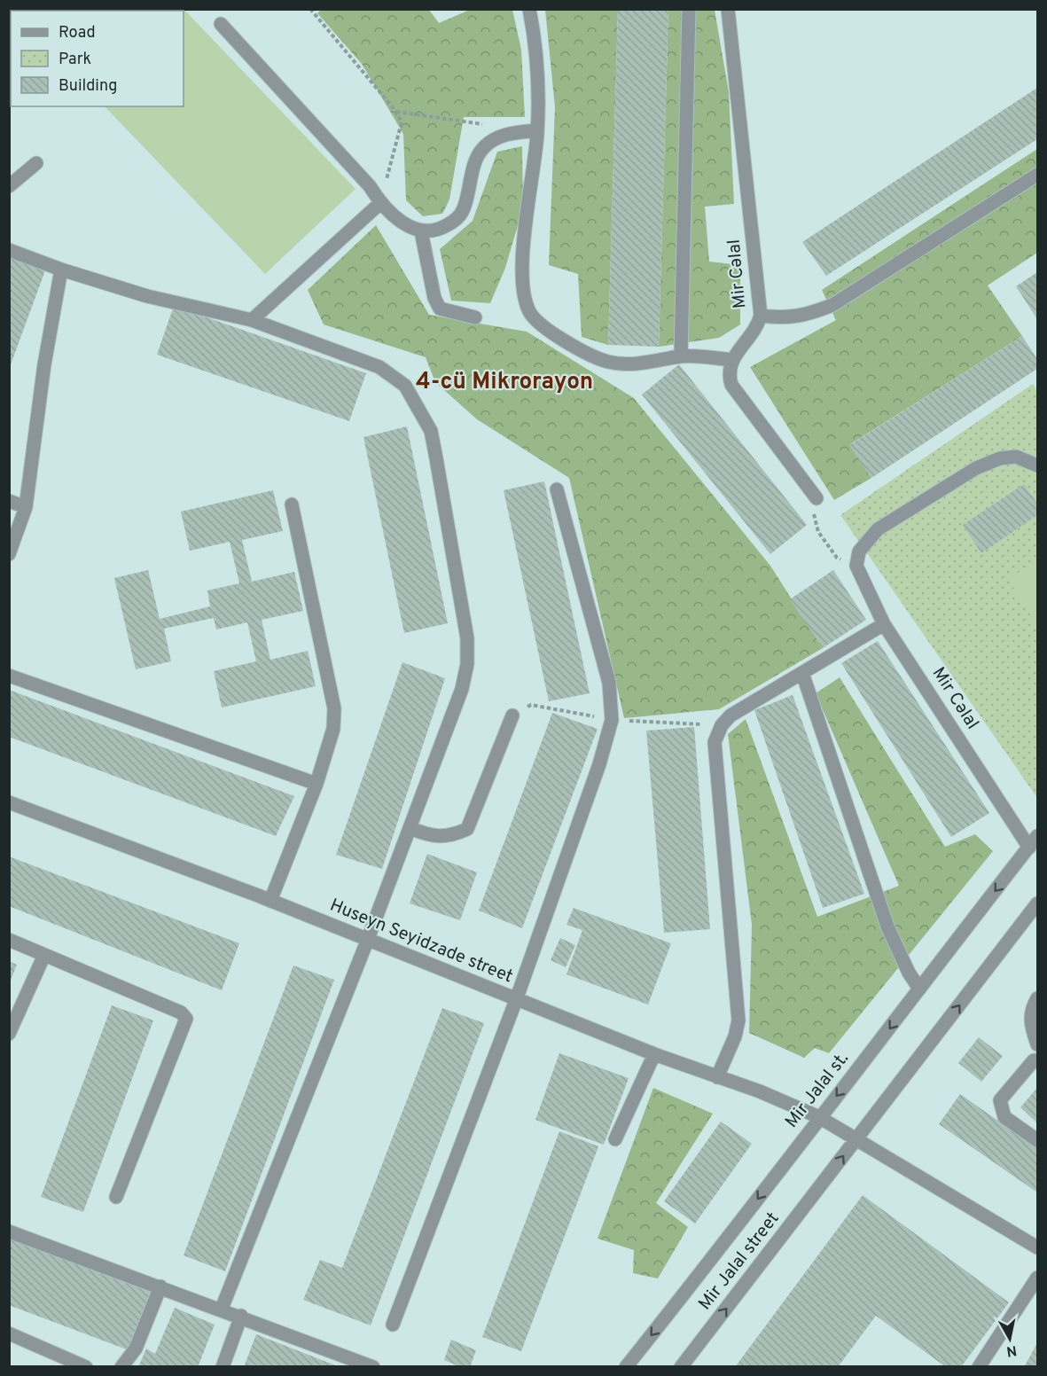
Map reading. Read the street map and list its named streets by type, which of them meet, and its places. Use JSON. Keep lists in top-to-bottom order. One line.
{"streets":{"street":["Mir Cəlal","Huseyn Seyidzade street","Mir Jalal st.","Mir Jalal street"]},"crossings":[["Mir Cəlal","Mir Jalal st."],["Huseyn Seyidzade street","Mir Jalal st."],["Huseyn Seyidzade street","Mir Jalal street"]],"one_way":["Mir Jalal street"],"districts":["4-cü Mikrorayon"],"legend":["Road","Park","Building"],"north":"bottom"}
